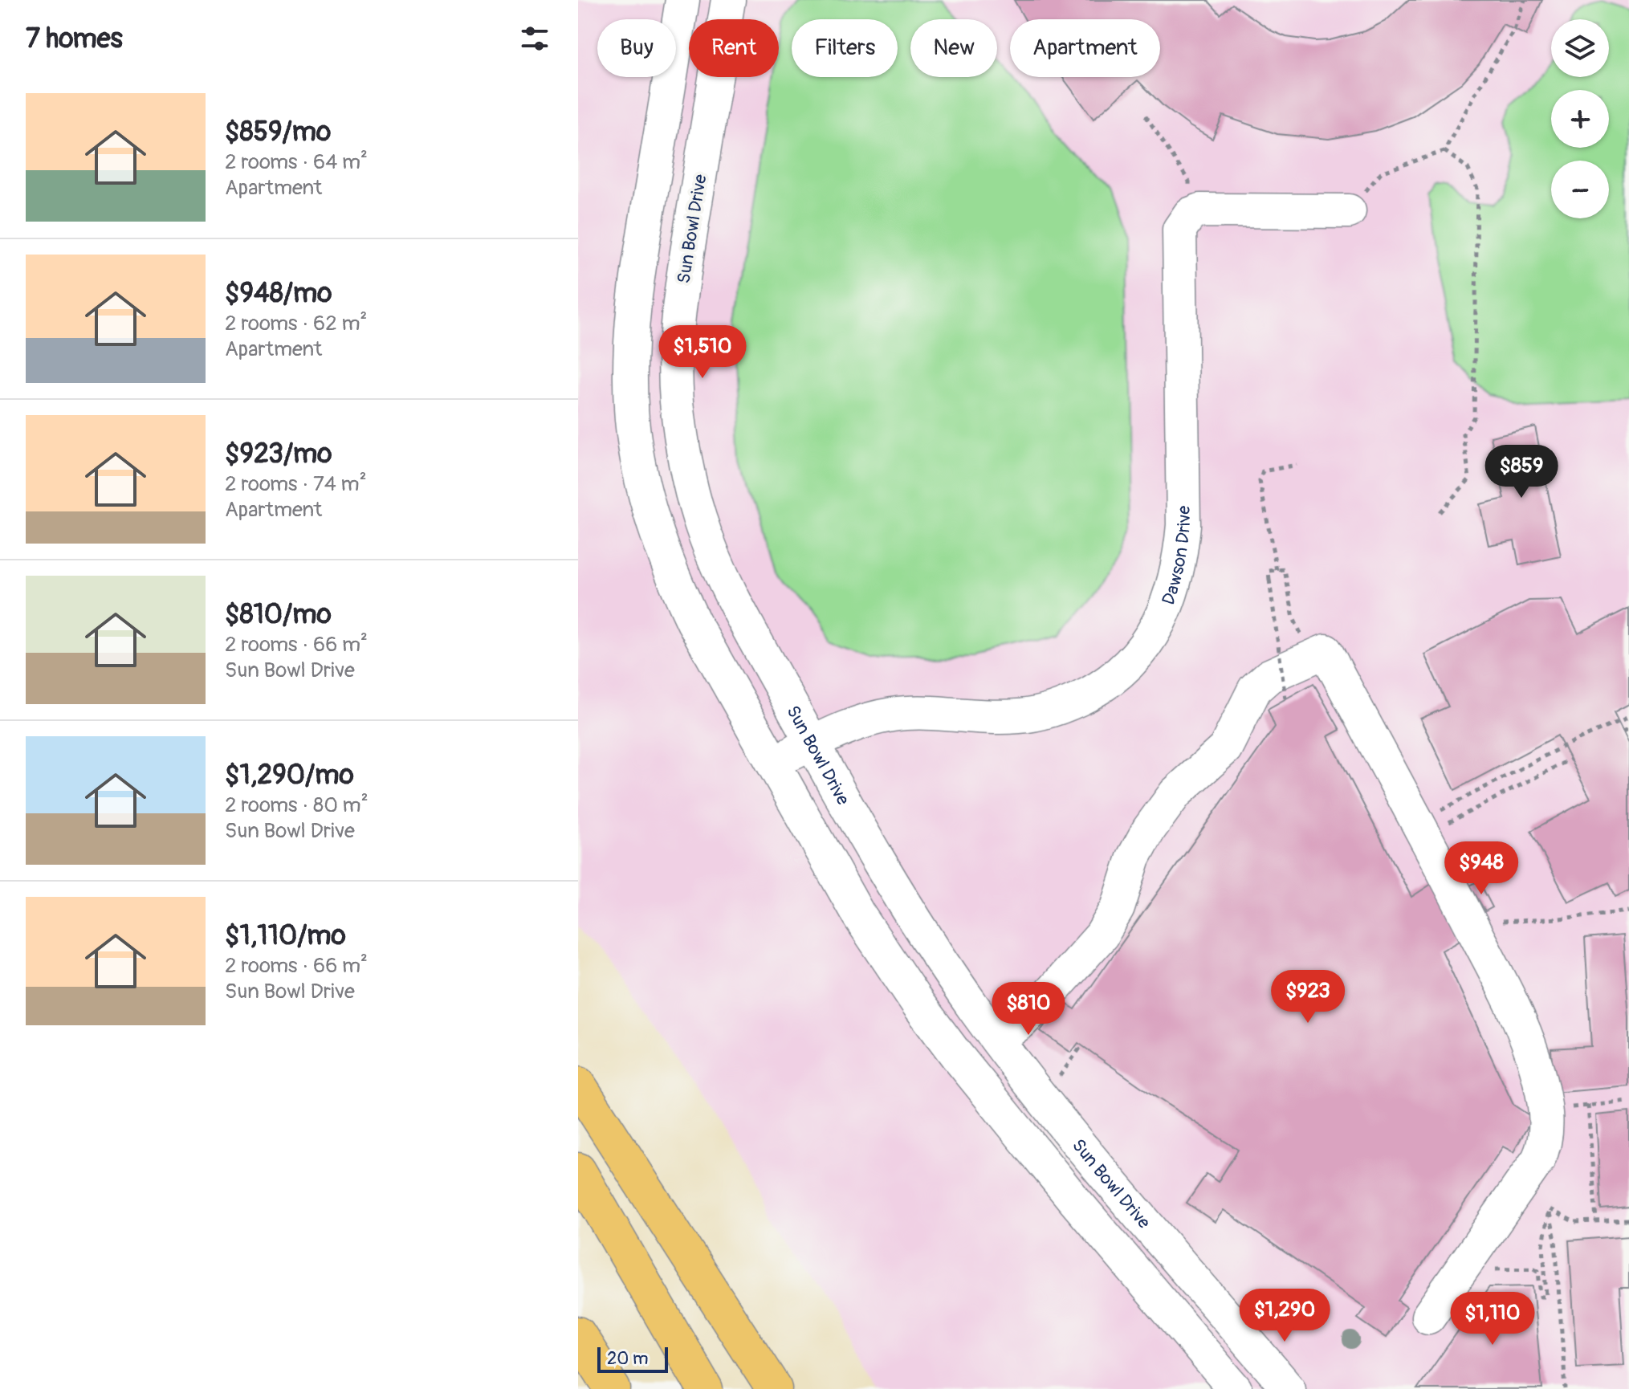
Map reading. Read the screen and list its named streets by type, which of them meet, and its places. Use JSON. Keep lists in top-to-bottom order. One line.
{"streets":{"street":["Sun Bowl Drive","Dawson Drive"]},"crossings":[["Sun Bowl Drive","Dawson Drive"]],"scale_bar":"20 m","page":{"heading":"7 homes","map_buttons":["+","−"],"chip":["Buy","Rent","Filters","New","Apartment"],"list":[{"name":"$859/mo","note":"2 rooms · 64 m² · Apartment"},{"name":"$948/mo","note":"2 rooms · 62 m² · Apartment"},{"name":"$923/mo","note":"2 rooms · 74 m² · Apartment"},{"name":"$810/mo","note":"2 rooms · 66 m² · Sun Bowl Drive"},{"name":"$1,290/mo","note":"2 rooms · 80 m² · Sun Bowl Drive"},{"name":"$1,110/mo","note":"2 rooms · 66 m² · Sun Bowl Drive"}],"price":["$1,510","$859","$948","$923","$810","$1,290","$1,110"],"scale":"20 m"}}
